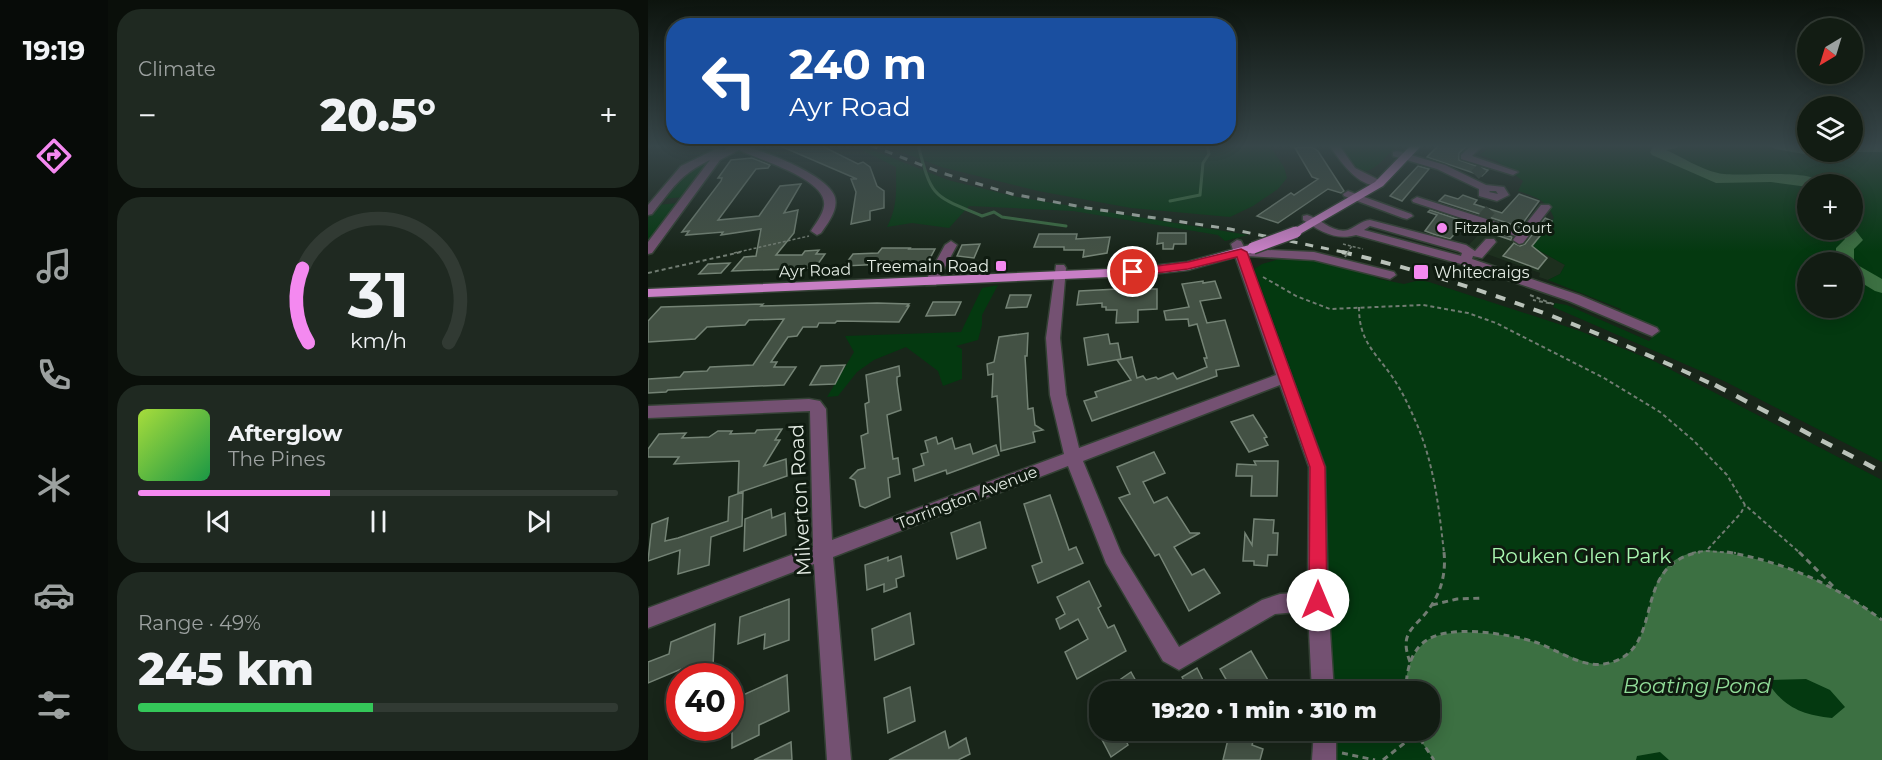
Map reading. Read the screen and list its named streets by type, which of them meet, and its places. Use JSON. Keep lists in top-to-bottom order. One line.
{"streets":{"main road":["Ayr Road"],"street":["Torrington Avenue","Milverton Road"]},"crossings":[["Torrington Avenue","Milverton Road"]],"water":["Boating Pond"],"parks":["Rouken Glen Park"],"places":{"other":["Fitzalan Court"],"transit":["Treemain Road","Whitecraigs"]},"north":"bottom left","page":{"tabs":"19:19","tile":["Climate",["Range · 49%","245 km"]],"map_buttons":["+","−"],"turn":["240 m","Ayr Road"],"heat":["−","20.5°","+"],"song":["Afterglow","The Pines"],"limit":"40","trip":"19:20 · 1 min · 310 m","gauge":["31","km/h"]}}
